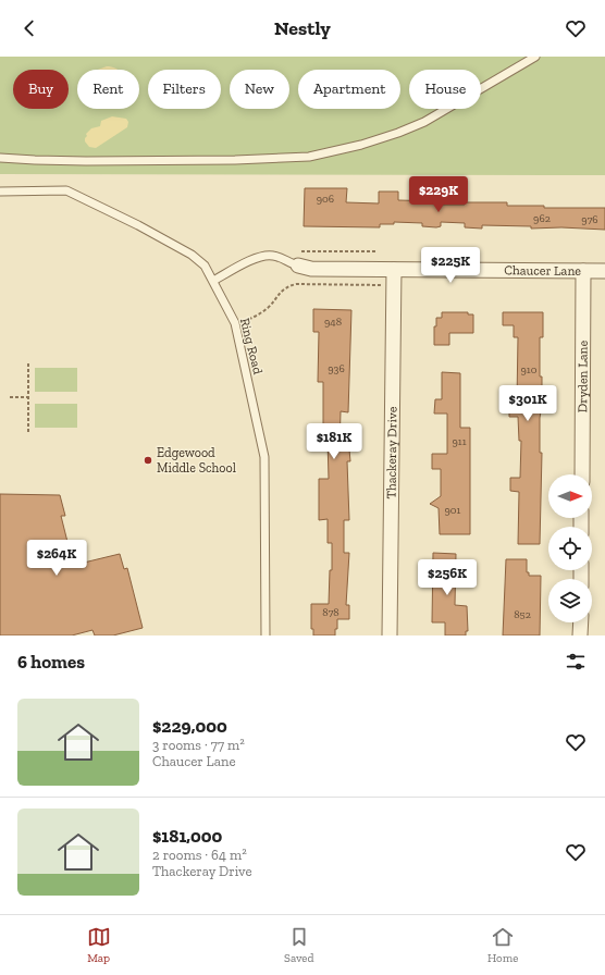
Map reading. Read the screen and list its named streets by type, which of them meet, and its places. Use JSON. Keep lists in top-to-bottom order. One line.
{"streets":{"street":["Chaucer Lane","Dryden Lane","Thackeray Drive"],"lane":["Ring Road"]},"crossings":[["Chaucer Lane","Dryden Lane"],["Chaucer Lane","Thackeray Drive"]],"places":["Edgewood Middle School"],"house_numbers":["906","962","976","948","936","910","911","901","878","852"],"north":"right","page":{"header":"Nestly","chip":["Buy","Rent","Filters","New","Apartment","House"],"price":["$229K","$225K","$301K","$181K","$264K","$256K"],"heading":"6 homes","list":[{"name":"$229,000","note":"3 rooms · 77 m² · Chaucer Lane"},{"name":"$181,000","note":"2 rooms · 64 m² · Thackeray Drive"}],"tabs":["Map","Saved","Home"]}}
